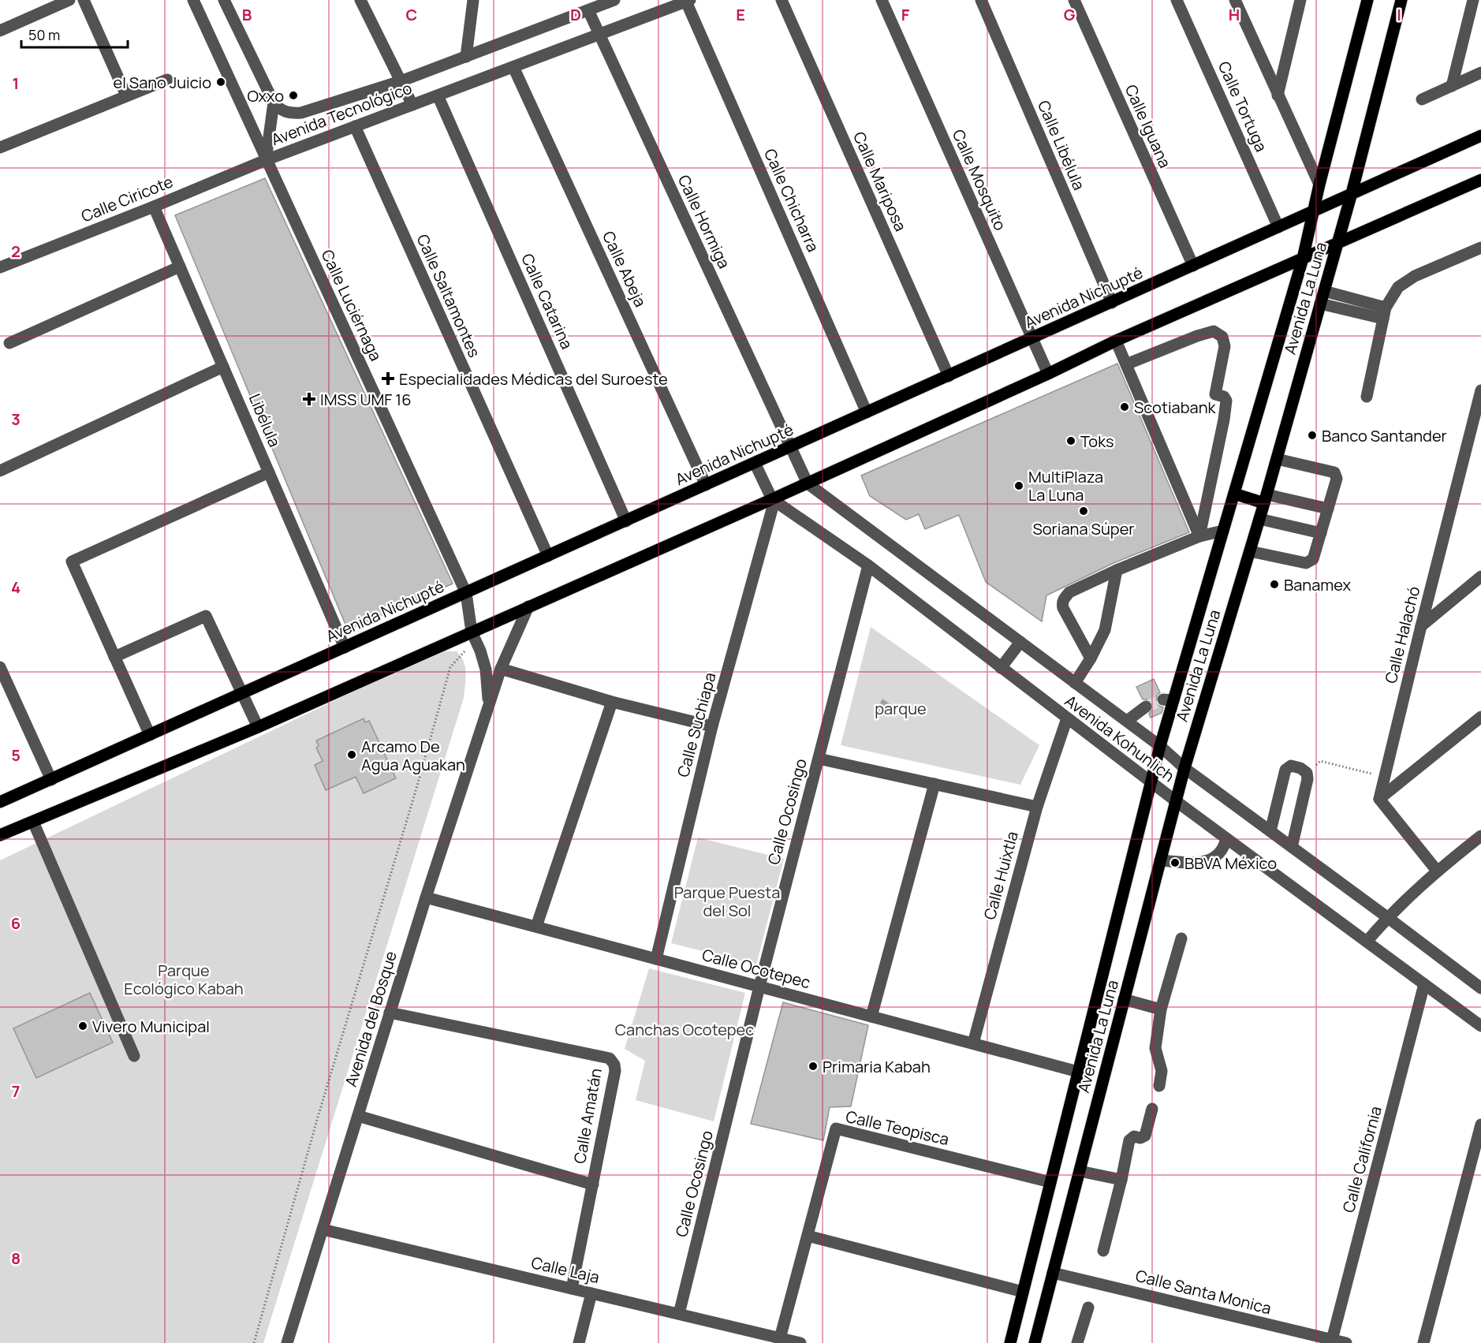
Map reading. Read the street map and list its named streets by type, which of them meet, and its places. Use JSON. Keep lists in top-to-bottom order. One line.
{"streets":{"main road":["Avenida Nichupté","Avenida La Luna"],"street":["Calle Tortuga","Avenida Tecnológico","Calle Iguana","Calle Libélula","Calle Mosquito","Calle Mariposa","Calle Ciricote","Calle Chicharra","Calle Hormiga","Calle Abeja","Calle Saltamontes","Calle Catarina","Calle Luciérnaga","Libélula","Calle Halachó","Calle Suchiapa","Avenida Kohunlich","Calle Ocosingo","Calle Huixtla","Calle Ocotepec","Avenida del Bosque","Calle Amatán","Calle Teopisca","Calle California","Calle Laja","Calle Santa Monica"]},"crossings":[["Calle Tortuga","Avenida Nichupté"],["Avenida Tecnológico","Calle Ciricote"],["Avenida Tecnológico","Calle Chicharra"],["Avenida Tecnológico","Calle Hormiga"],["Avenida Tecnológico","Calle Abeja"],["Avenida Tecnológico","Calle Saltamontes"],["Avenida Tecnológico","Calle Catarina"],["Avenida Tecnológico","Calle Luciérnaga"],["Calle Iguana","Avenida Nichupté"],["Calle Libélula","Avenida Nichupté"],["Calle Mosquito","Avenida Nichupté"],["Calle Mariposa","Avenida Nichupté"],["Calle Ciricote","Calle Luciérnaga"],["Calle Ciricote","Libélula"],["Calle Chicharra","Avenida Nichupté"],["Calle Hormiga","Avenida Nichupté"],["Calle Hormiga","Avenida Kohunlich"],["Calle Abeja","Avenida Nichupté"],["Calle Saltamontes","Avenida Nichupté"],["Avenida Nichupté","Avenida La Luna"],["Avenida Nichupté","Calle Catarina"],["Avenida Nichupté","Calle Luciérnaga"],["Avenida Nichupté","Libélula"],["Avenida Nichupté","Avenida Kohunlich"],["Avenida Nichupté","Avenida del Bosque"],["Avenida La Luna","Avenida Kohunlich"],["Avenida La Luna","Calle Ocotepec"],["Avenida La Luna","Calle Teopisca"],["Avenida La Luna","Calle Santa Monica"],["Calle Luciérnaga","Avenida del Bosque"],["Calle Suchiapa","Avenida Kohunlich"],["Calle Suchiapa","Calle Ocotepec"],["Avenida Kohunlich","Calle Ocosingo"],["Avenida Kohunlich","Calle Huixtla"],["Avenida Kohunlich","Calle California"],["Calle Ocosingo","Calle Ocotepec"],["Calle Ocosingo","Calle Laja"],["Calle Huixtla","Calle Ocotepec"],["Calle Ocotepec","Avenida del Bosque"],["Avenida del Bosque","Calle Amatán"],["Avenida del Bosque","Calle Laja"],["Calle Amatán","Calle Laja"],["Calle Teopisca","Calle Laja"],["Calle California","Calle Santa Monica"]],"parks":["parque","Parque Puesta del Sol","Parque Ecológico Kabah","Canchas Ocotepec"],"places":{"other":["el Sano Juicio","Oxxo","Scotiabank","Banco Santander","Toks","MultiPlaza La Luna","Soriana Súper","Banamex","Arcamo De Agua Aguakan","BBVA México","Vivero Municipal","Primaria Kabah"],"health":["Especialidades Médicas del Suroeste","IMSS UMF 16"]},"scale_bar":"50 m","grid":{"columns":["B","C","D","E","F","G","H","I"],"rows":["1","2","3","4","5","6","7","8"]}}
